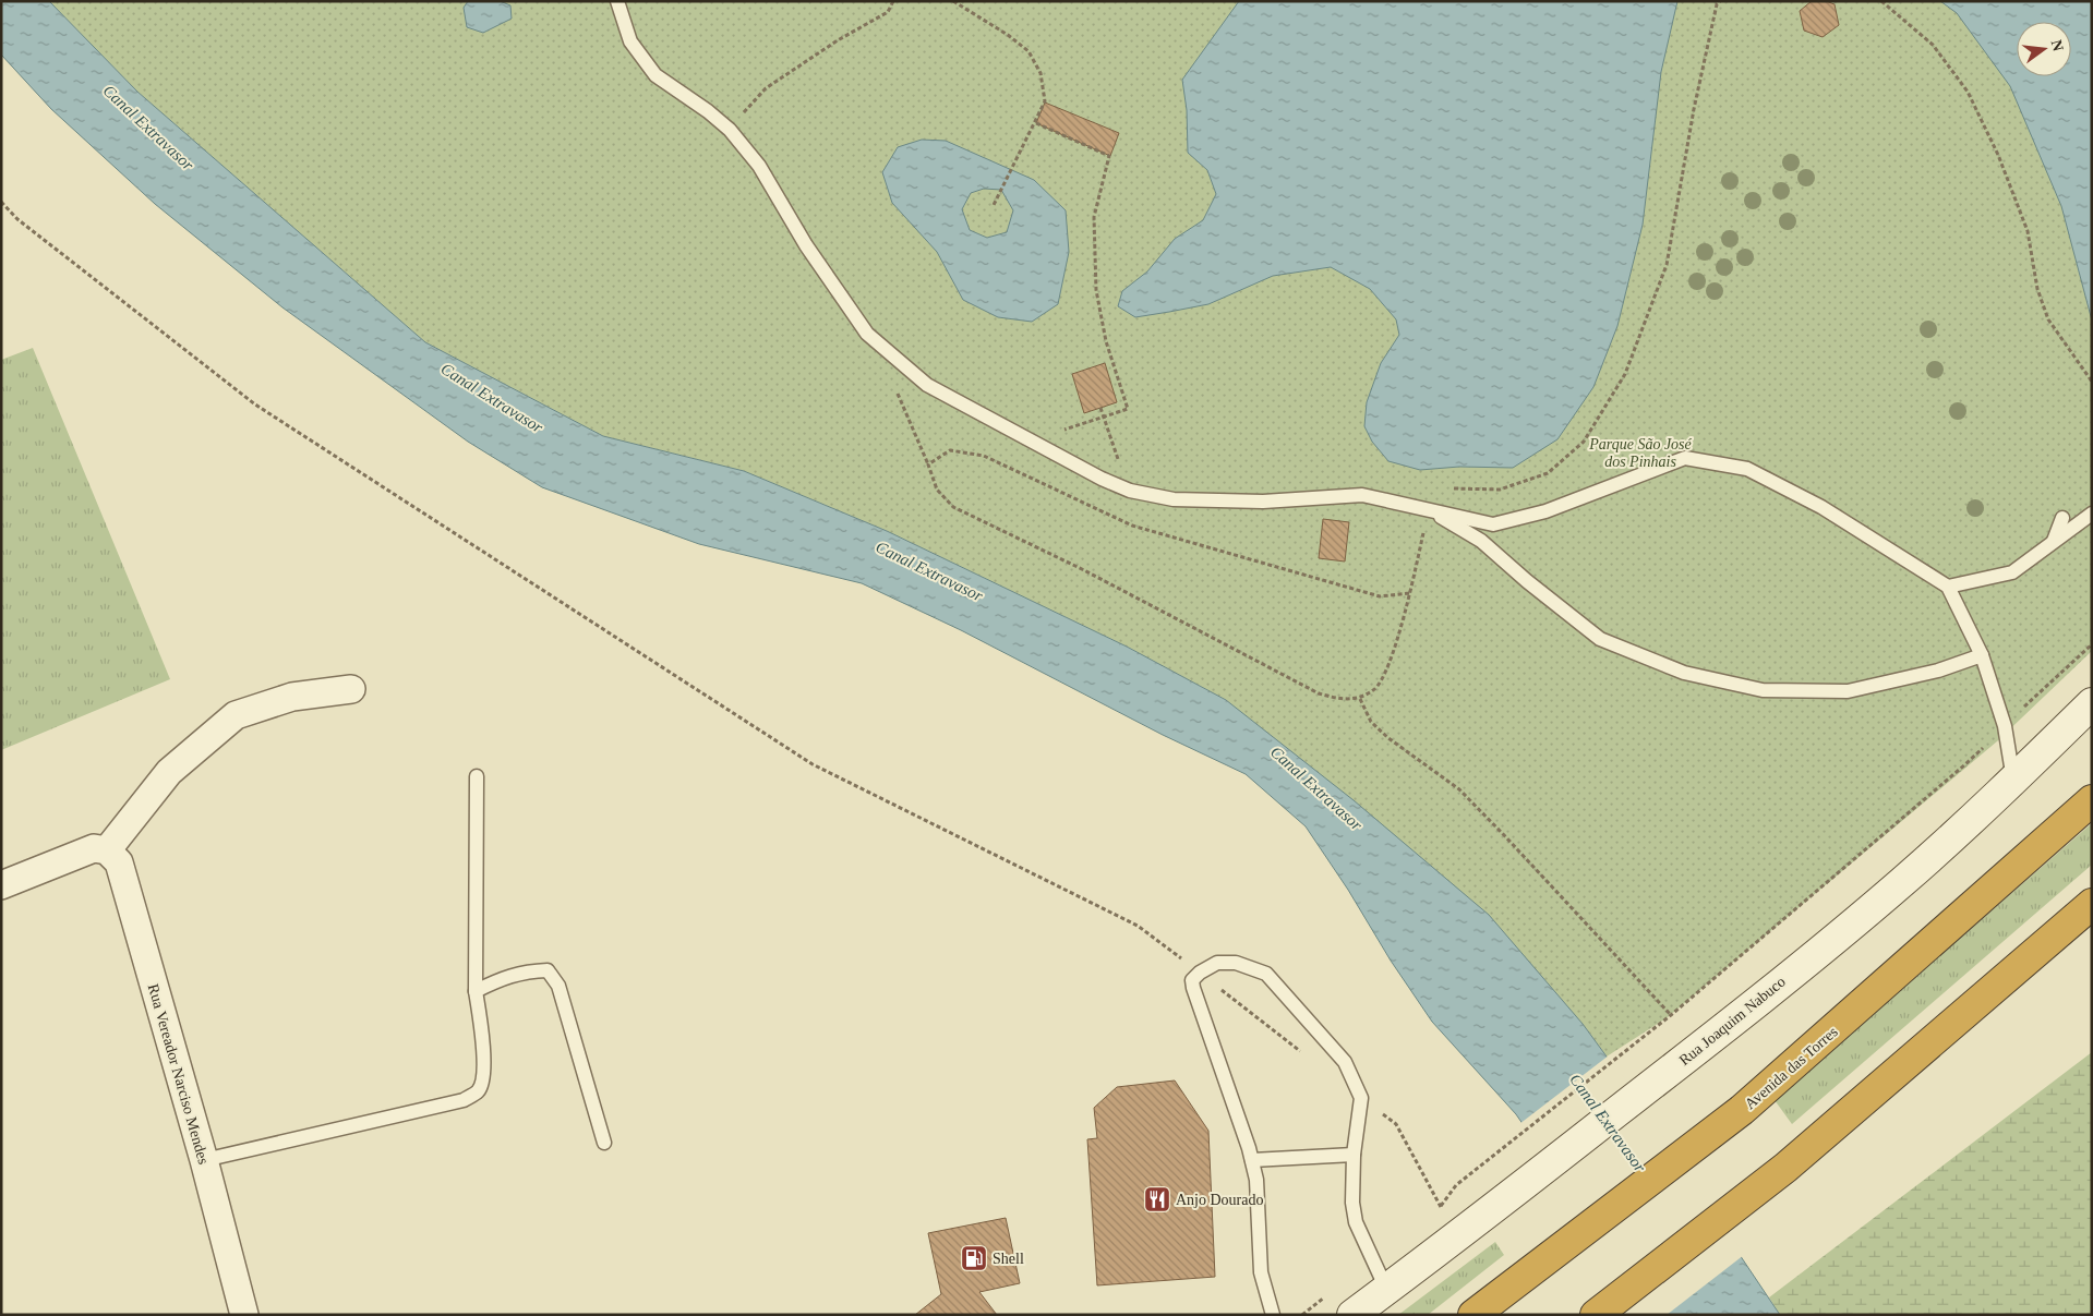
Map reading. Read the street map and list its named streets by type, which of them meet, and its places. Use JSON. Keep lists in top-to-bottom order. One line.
{"streets":{"highway":["Avenida das Torres"],"main road":["Rua Joaquim Nabuco"],"street":["Rua Vereador Narciso Mendes"]},"water":["Canal Extravasor"],"parks":["Parque São José dos Pinhais"],"places":{"restaurant":["Anjo Dourado"],"fuel station":["Shell"]},"north":"right"}
